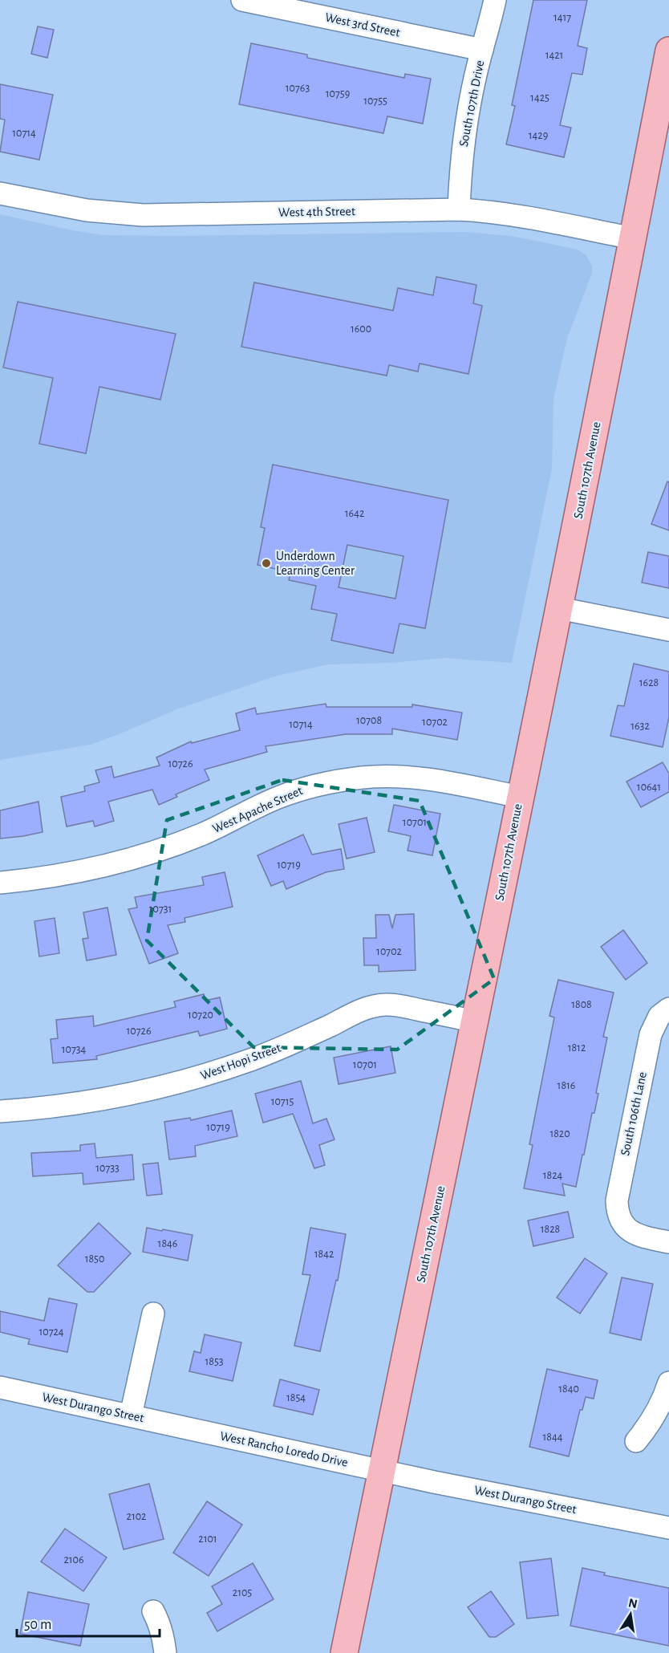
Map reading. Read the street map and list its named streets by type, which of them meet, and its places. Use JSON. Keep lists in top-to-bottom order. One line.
{"streets":{"main road":["South 107th Avenue"],"street":["West 3rd Street","South 107th Drive","West 4th Street","West Apache Street","West Hopi Street","South 106th Lane","West Durango Street","West Rancho Loredo Drive"]},"crossings":[["West 3rd Street","South 107th Drive"],["South 107th Drive","West 4th Street"],["West 4th Street","South 107th Avenue"],["South 107th Avenue","West Apache Street"],["South 107th Avenue","West Hopi Street"],["South 107th Avenue","West Durango Street"],["South 107th Avenue","West Rancho Loredo Drive"],["West Durango Street","West Rancho Loredo Drive"]],"places":["Underdown Learning Center"],"house_numbers":["1417","1421","10763","10759","1425","10755","10714","1429","1600","1642","1628","10708","10702","10714","1632","10726","10641","10701","10719","10731","10702","1808","10720","10726","1812","10734","10701","1816","10715","10719","1820","10733","1824","1828","1846","1842","1850","10724","1853","1840","1854","1844","2102","2101","2106","2105"],"scale_bar":"50 m","north":"top"}
